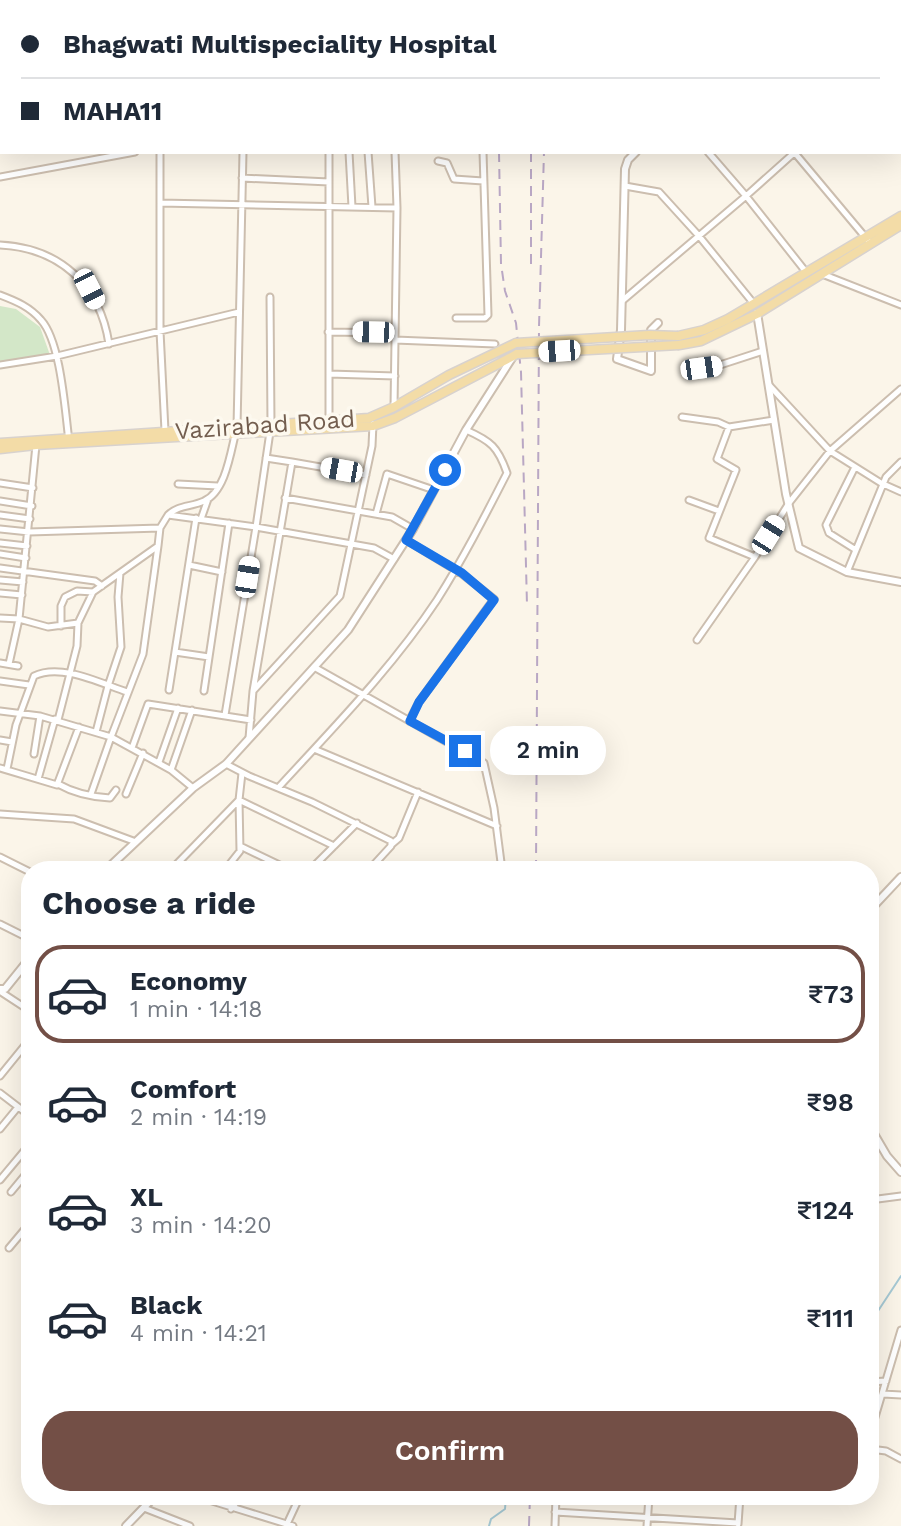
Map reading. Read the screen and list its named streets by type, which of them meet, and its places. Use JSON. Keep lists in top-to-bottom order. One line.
{"streets":{"main road":["Vazirabad Road"]},"page":{"banner":["Bhagwati Multispeciality Hospital","MAHA11"],"bubble":"2 min","heading":"Choose a ride","list":[{"name":"Economy","note":"1 min · 14:18","value":"₹73"},{"name":"Comfort","note":"2 min · 14:19","value":"₹98"},{"name":"XL","note":"3 min · 14:20","value":"₹124"},{"name":"Black","note":"4 min · 14:21","value":"₹111"}],"buttons":"Confirm"}}
